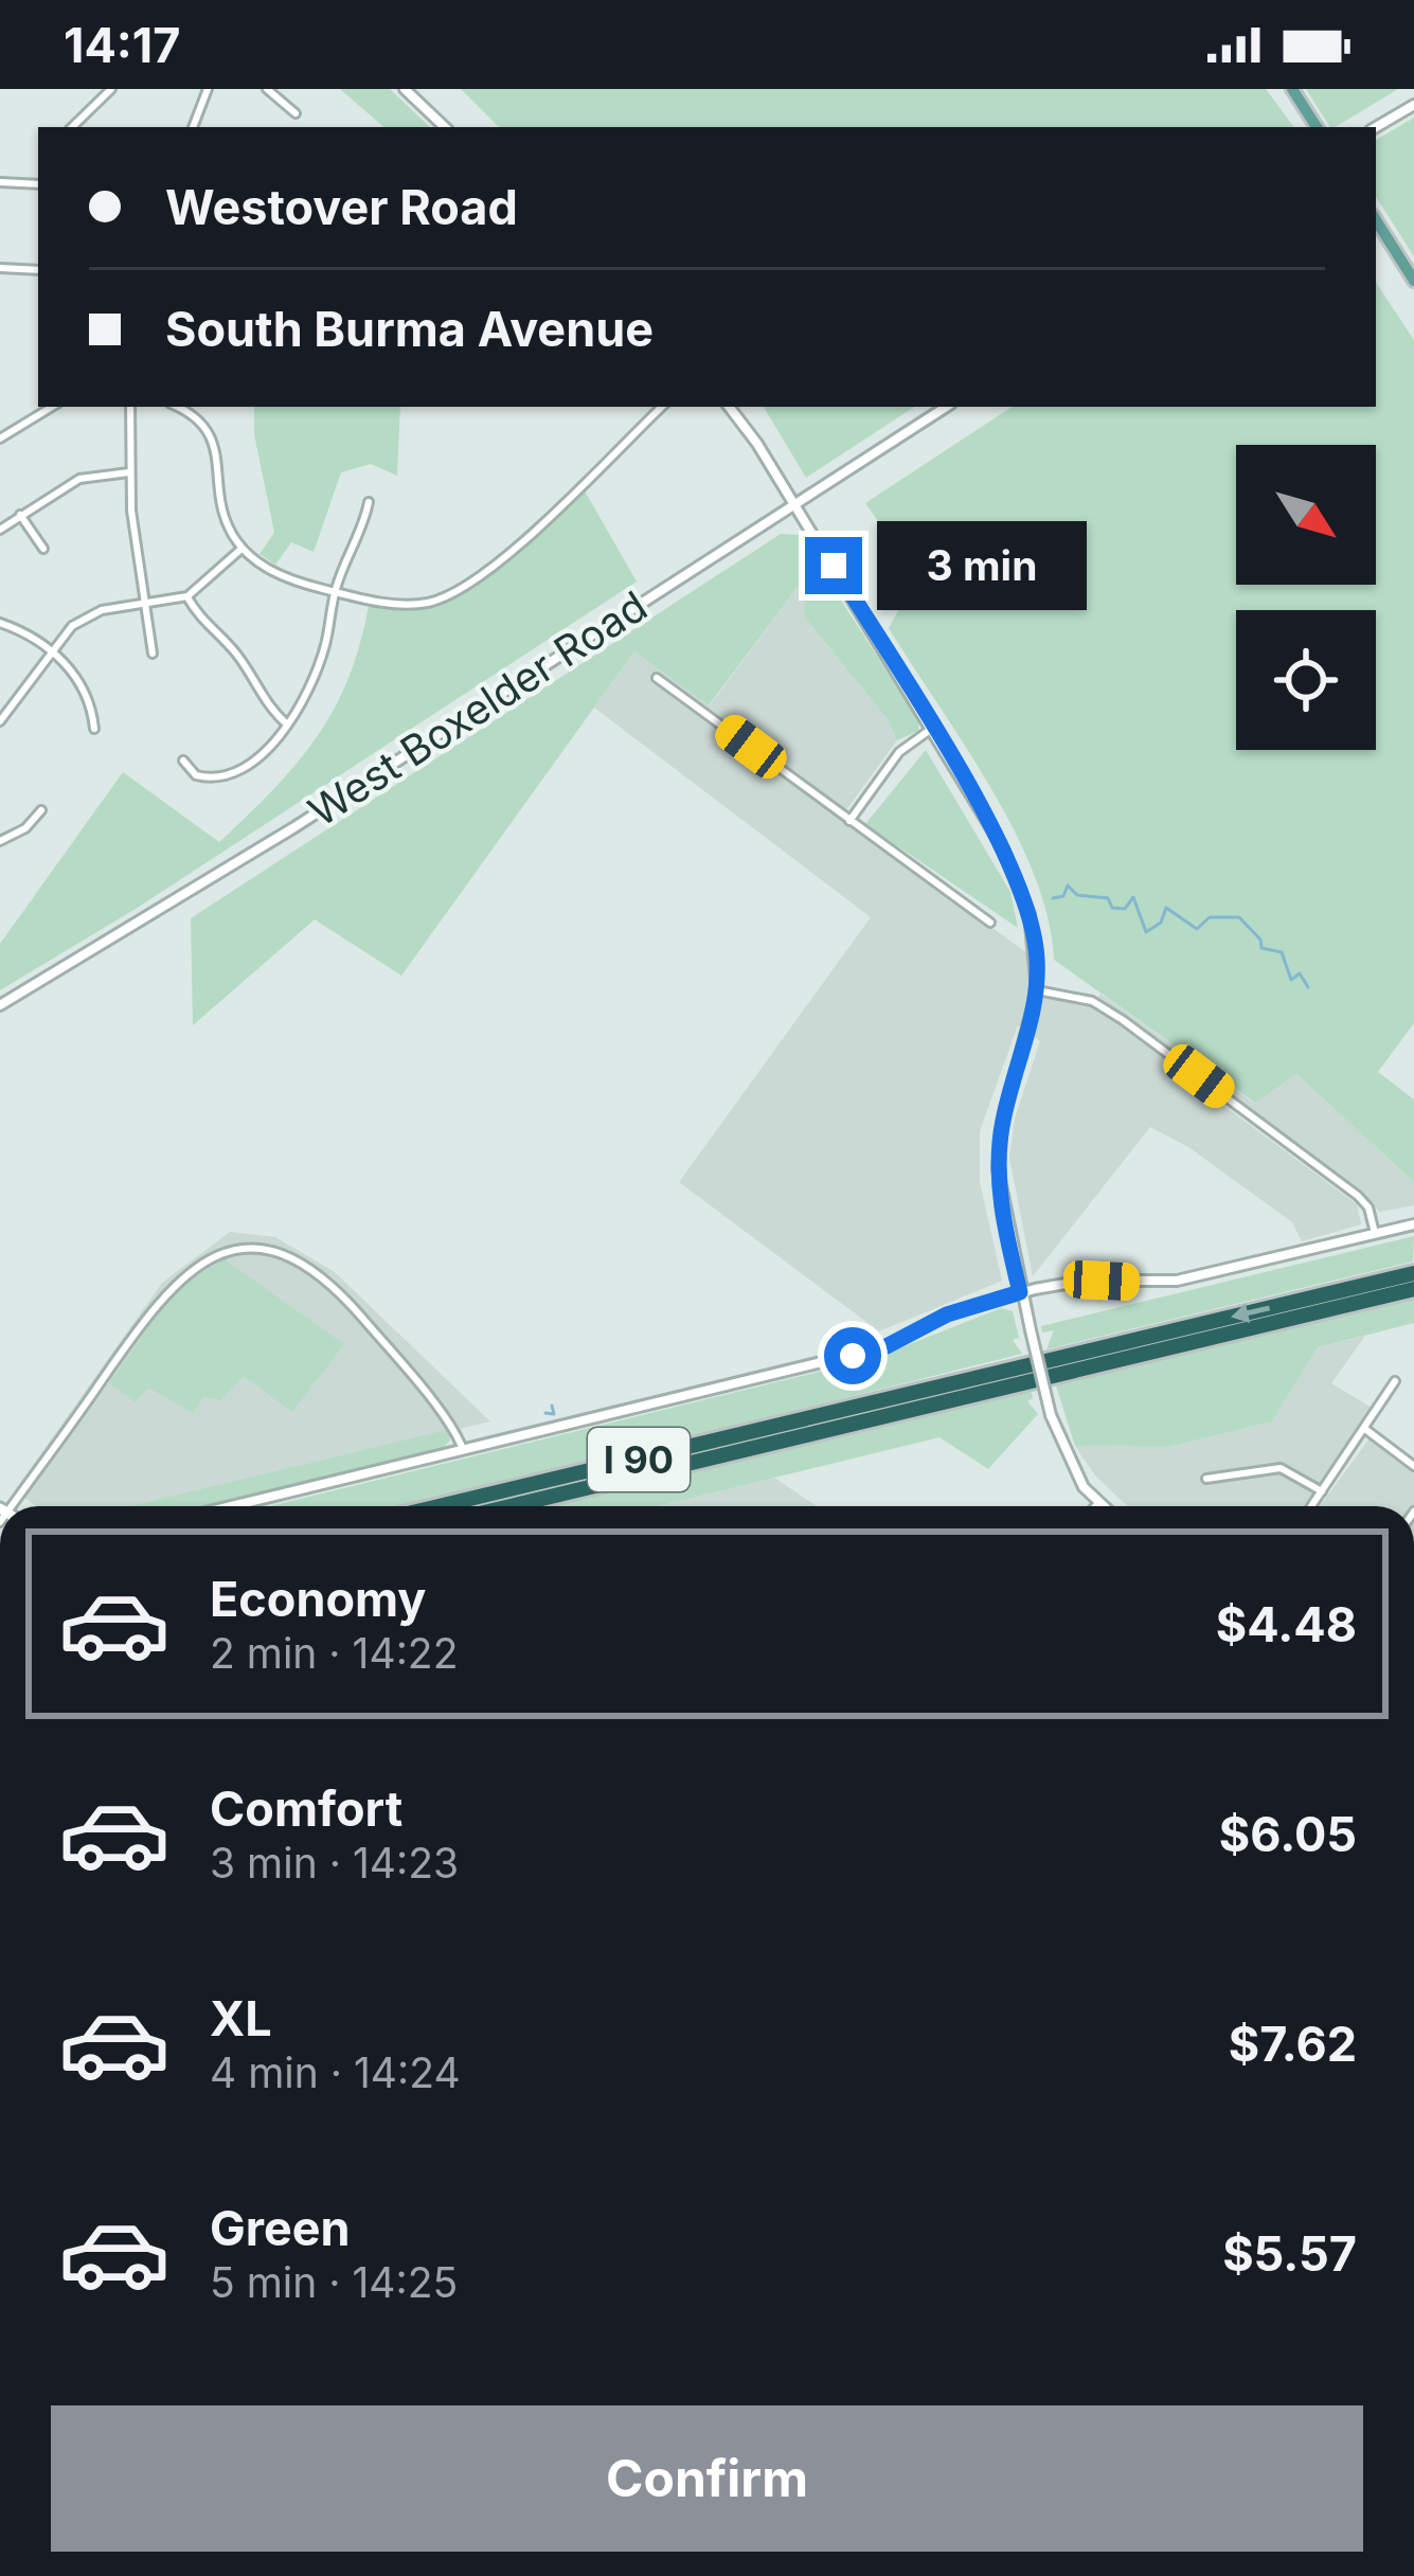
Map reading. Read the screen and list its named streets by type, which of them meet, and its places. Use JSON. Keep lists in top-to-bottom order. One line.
{"streets":{"highway":["I 90"],"street":["West Boxelder Road"]},"north":"bottom right","page":{"status":"14:17","banner":["Westover Road","South Burma Avenue"],"bubble":"3 min","list":[{"name":"Economy","note":"2 min · 14:22","value":"$4.48"},{"name":"Comfort","note":"3 min · 14:23","value":"$6.05"},{"name":"XL","note":"4 min · 14:24","value":"$7.62"},{"name":"Green","note":"5 min · 14:25","value":"$5.57"}],"buttons":"Confirm"}}
